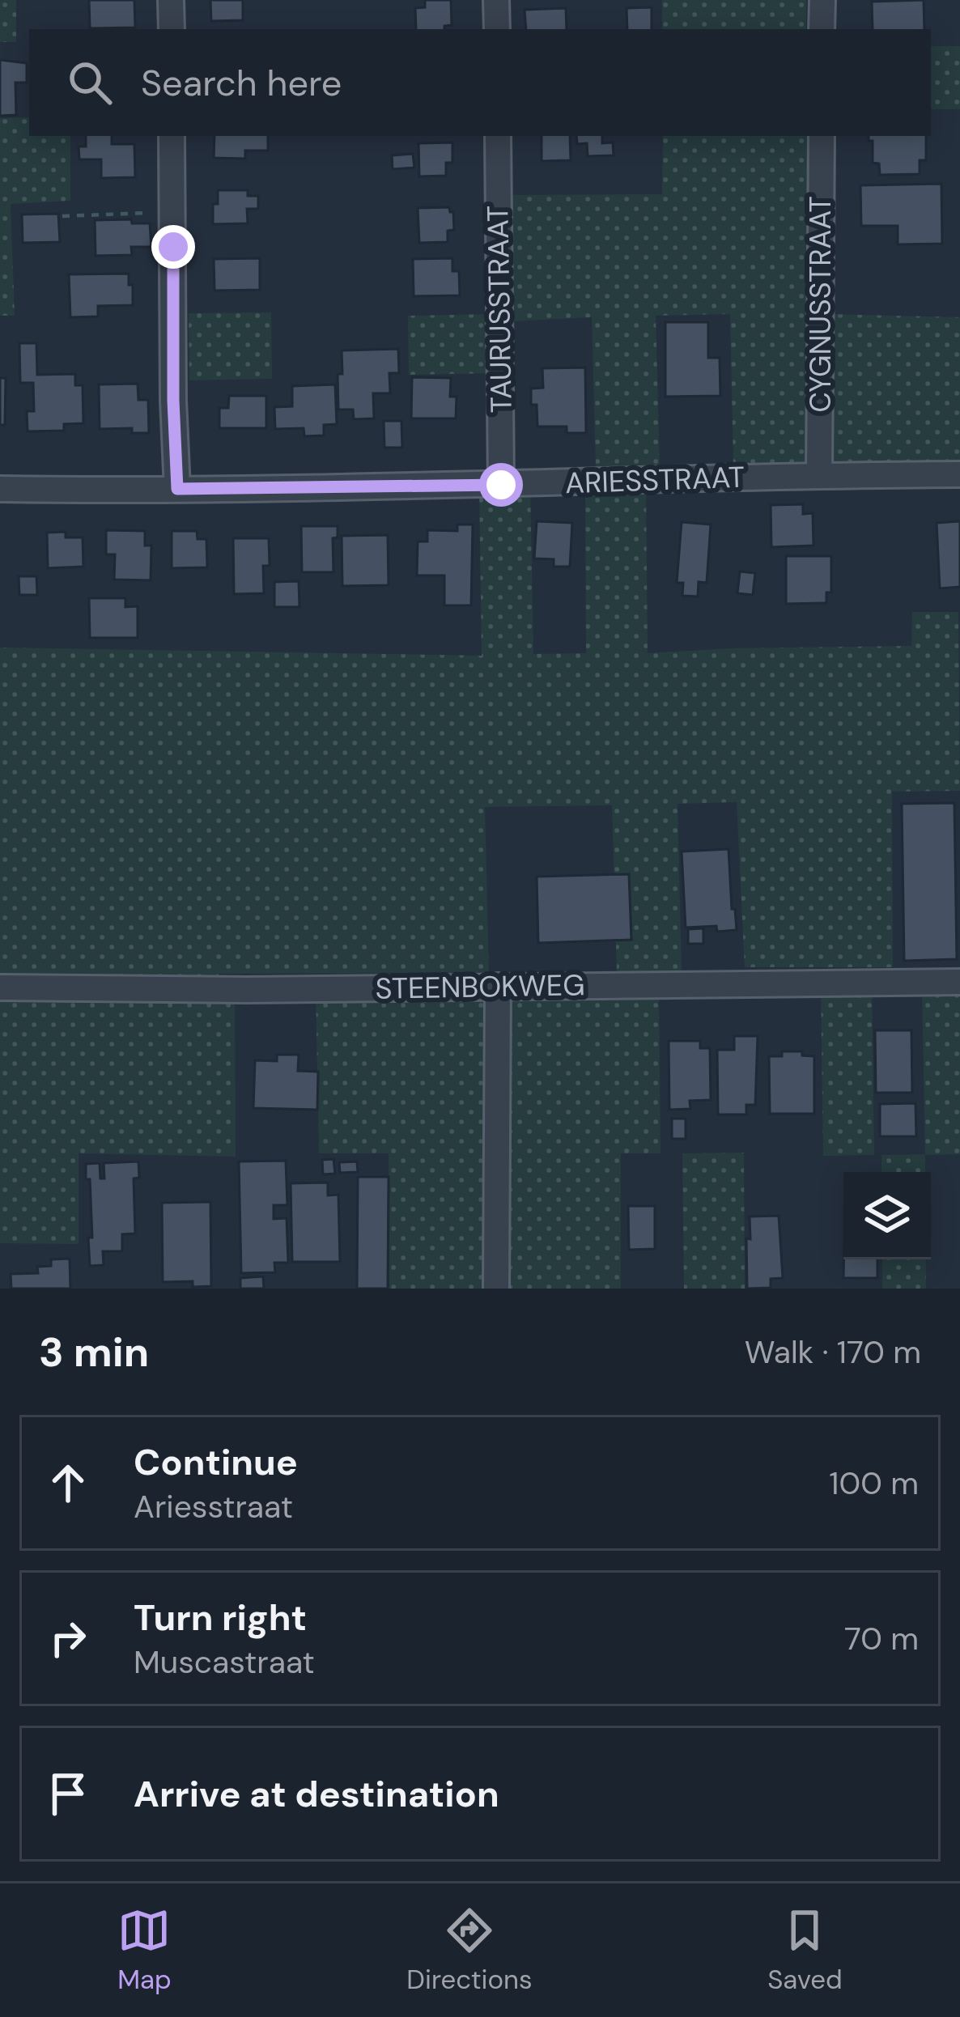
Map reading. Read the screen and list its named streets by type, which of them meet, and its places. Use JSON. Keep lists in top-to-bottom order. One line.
{"streets":{"street":["CYGNUSSTRAAT","TAURUSSTRAAT","ARIESSTRAAT","STEENBOKWEG"]},"crossings":[["CYGNUSSTRAAT","ARIESSTRAAT"],["TAURUSSTRAAT","ARIESSTRAAT"]],"page":{"search":"Search here","heading":["3 min","Walk · 170 m"],"list":[["Continue","Ariesstraat","100 m"],["Turn right","Muscastraat","70 m"],"Arrive at destination"],"nav":["Map","Directions","Saved"]}}
